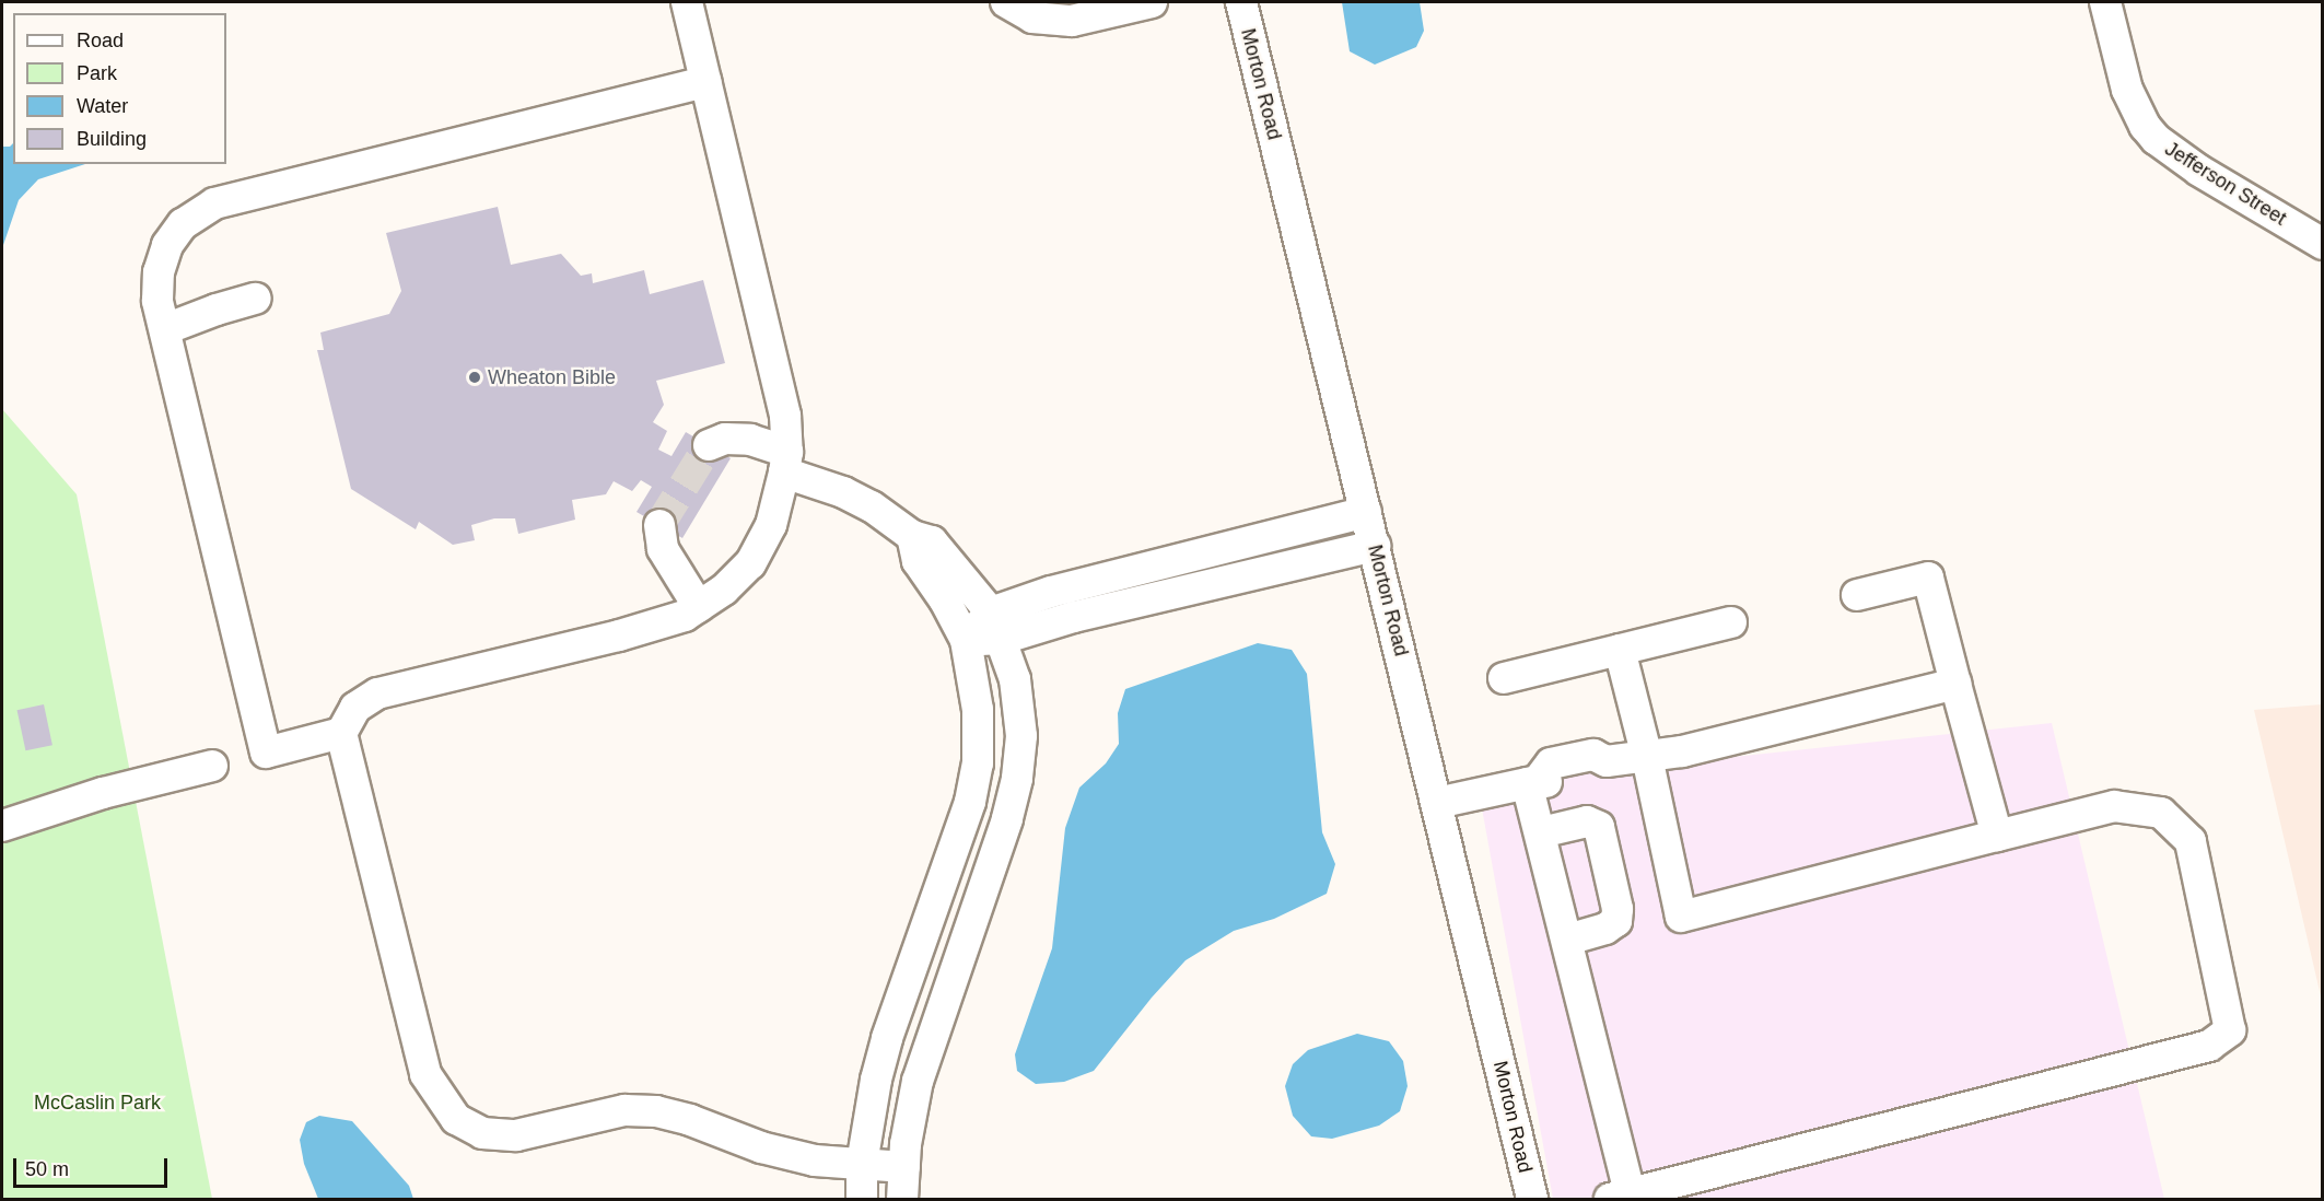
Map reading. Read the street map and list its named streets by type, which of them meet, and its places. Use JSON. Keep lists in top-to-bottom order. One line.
{"streets":{"street":["Morton Road","Jefferson Street"]},"parks":["McCaslin Park"],"places":["Wheaton Bible"],"legend":["Road","Park","Water","Building"],"scale_bar":"50 m"}
